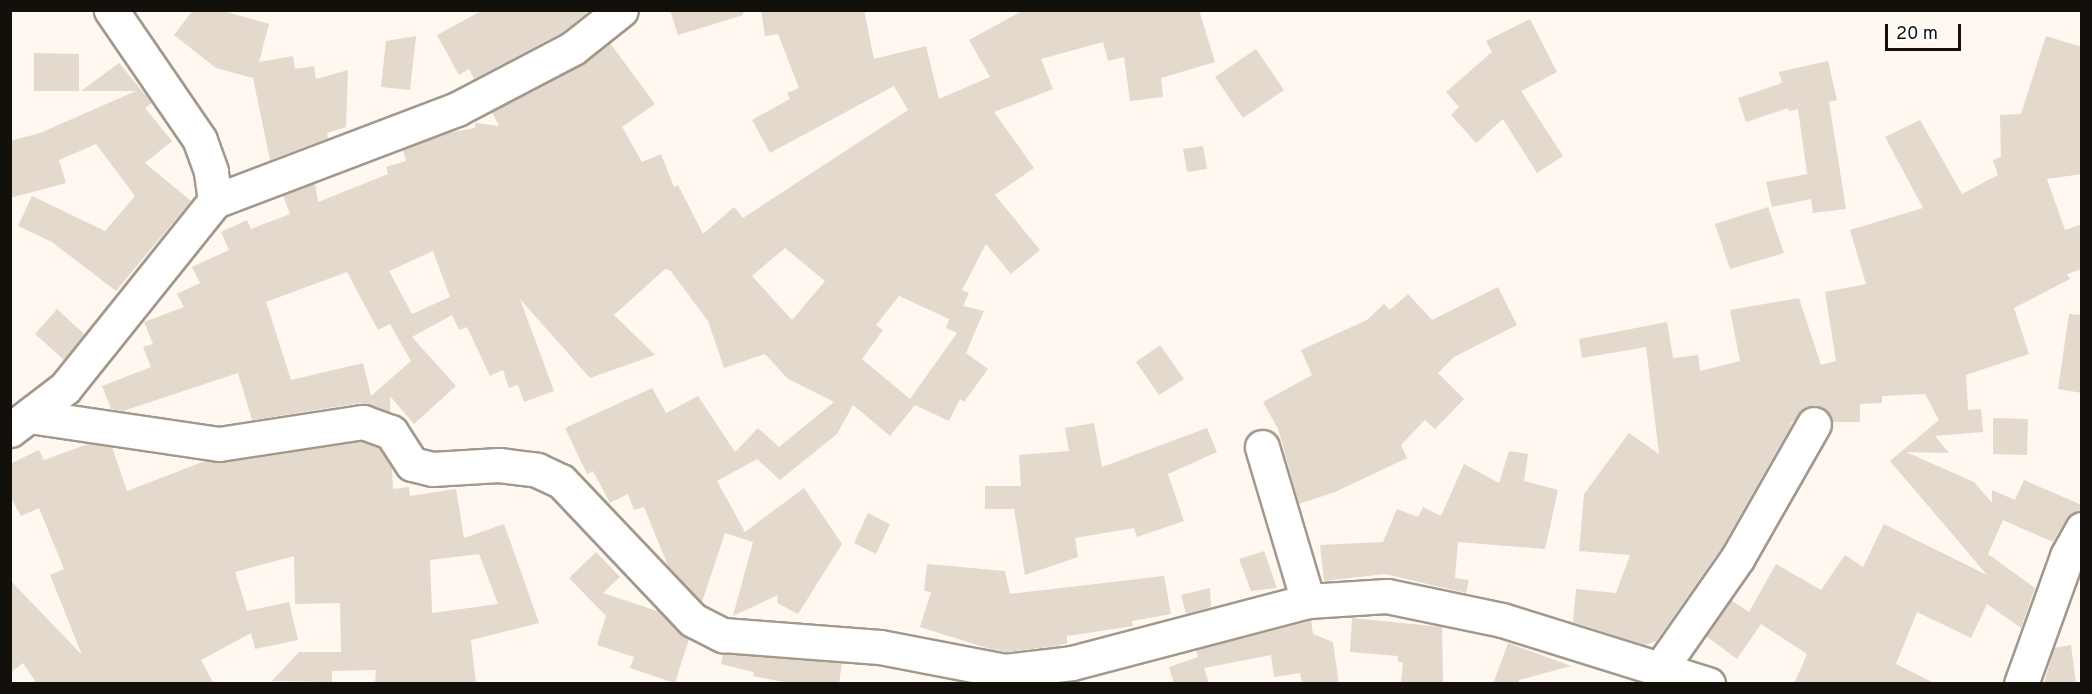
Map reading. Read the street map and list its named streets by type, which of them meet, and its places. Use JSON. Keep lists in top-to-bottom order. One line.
{"scale_bar":"20 m"}
